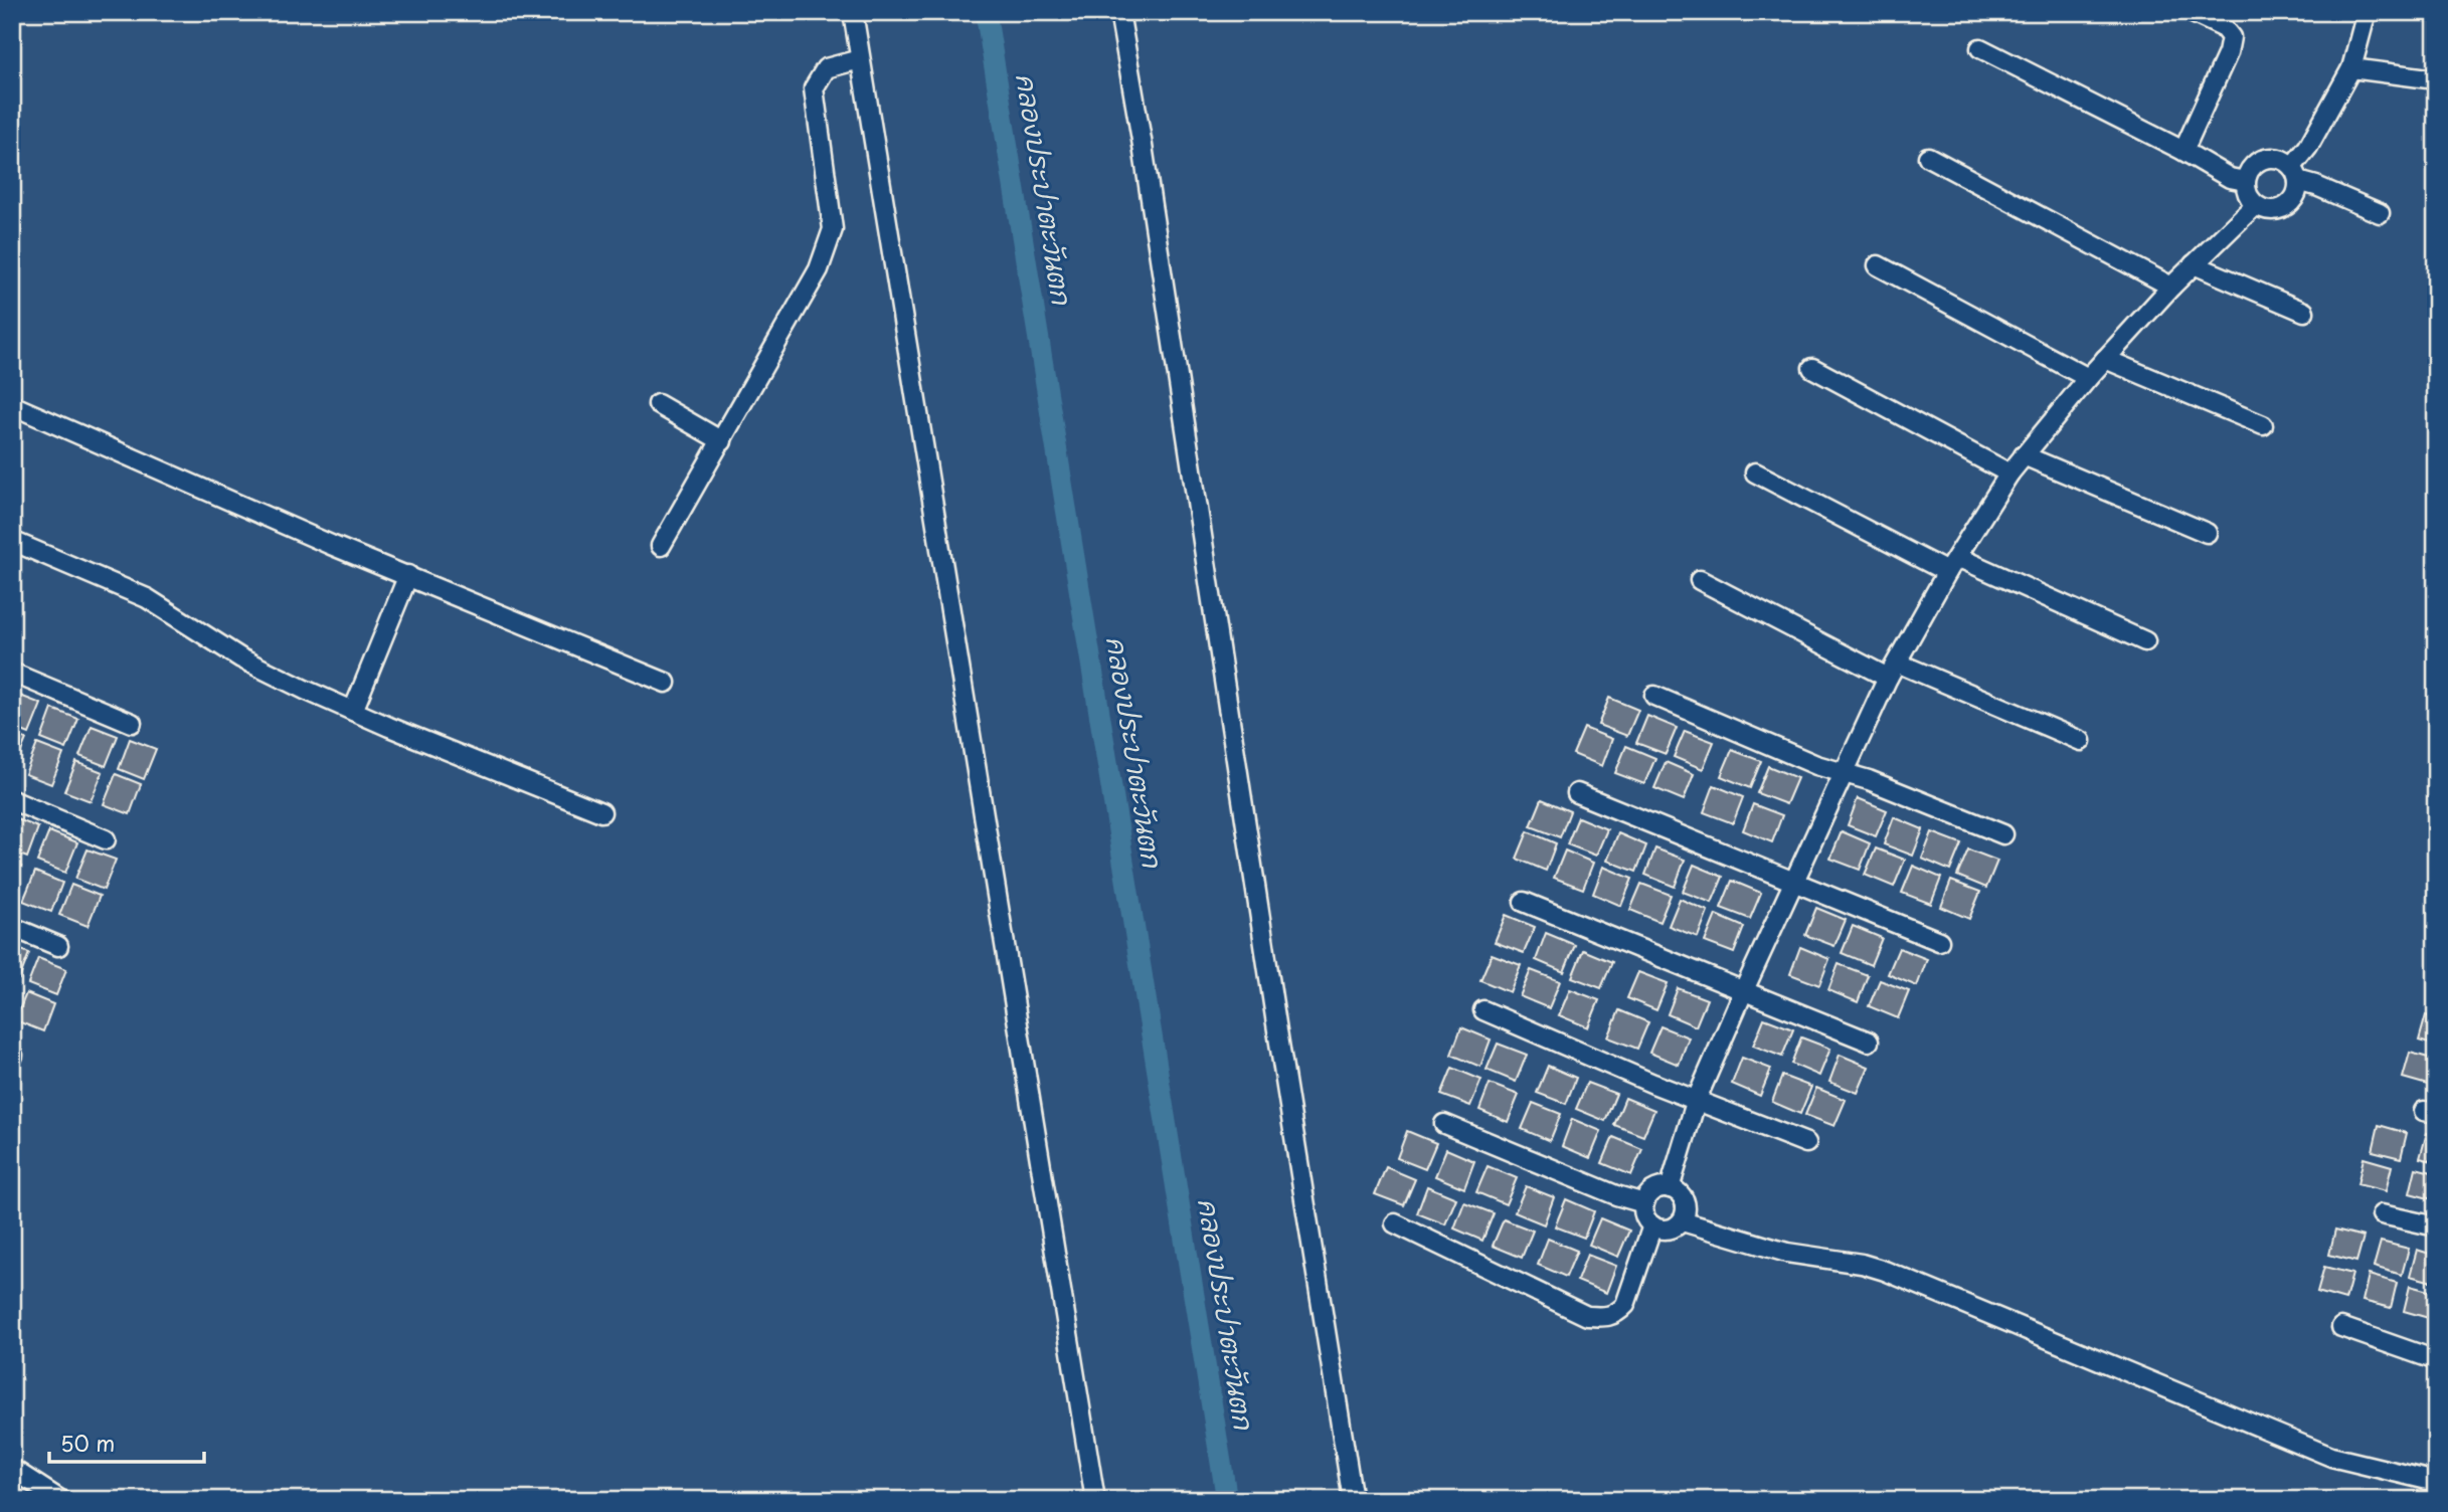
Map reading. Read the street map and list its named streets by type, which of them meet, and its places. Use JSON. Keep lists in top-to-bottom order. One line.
{"water":["คลองประปาตะวันตก"],"scale_bar":"50 m"}
